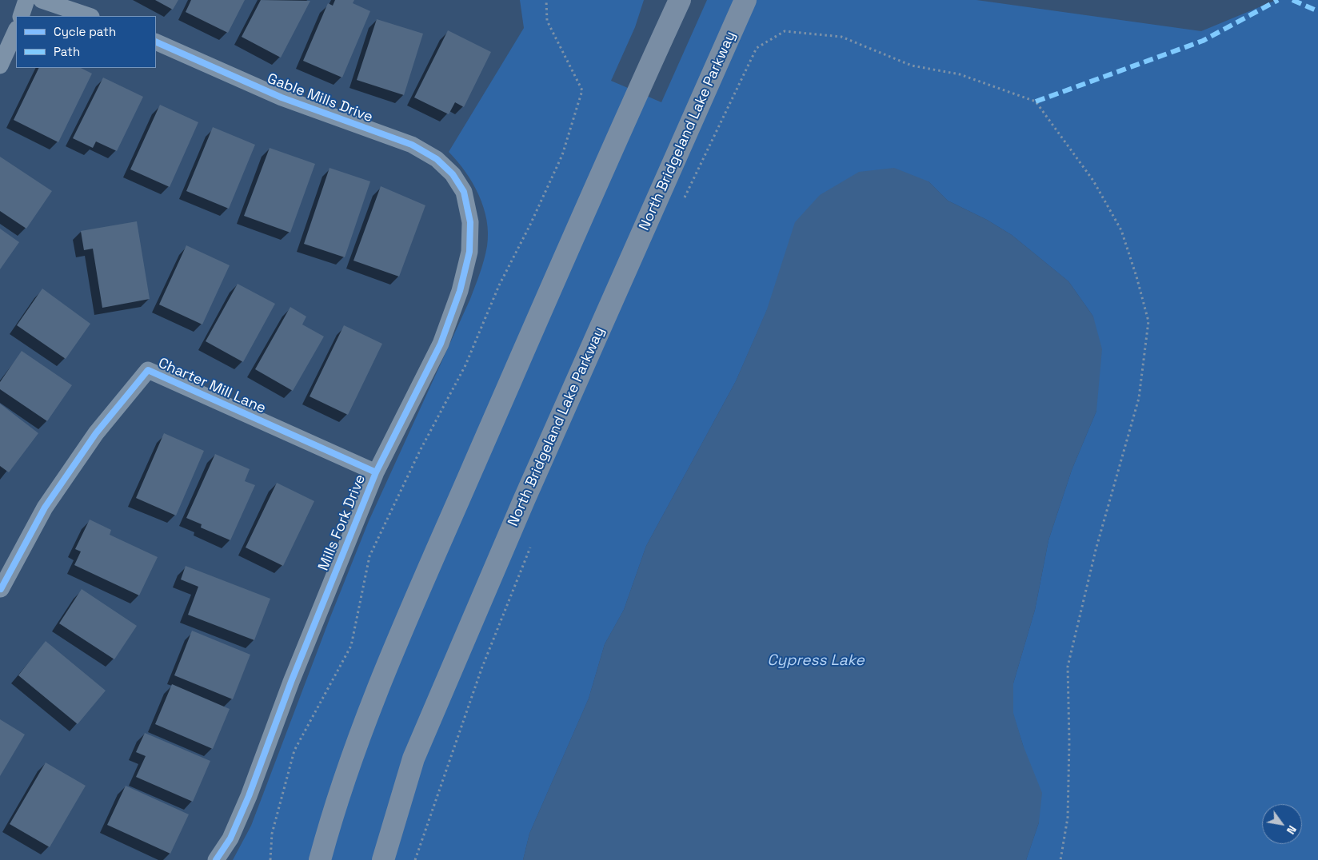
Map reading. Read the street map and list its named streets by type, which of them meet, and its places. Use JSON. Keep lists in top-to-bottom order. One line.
{"streets":{"main road":["North Bridgeland Lake Parkway"],"street":["Gable Mills Drive","Charter Mill Lane","Mills Fork Drive"]},"crossings":[["Gable Mills Drive","Mills Fork Drive"],["Charter Mill Lane","Mills Fork Drive"]],"water":["Cypress Lake"],"legend":["Cycle path","Path"],"north":"bottom right"}
